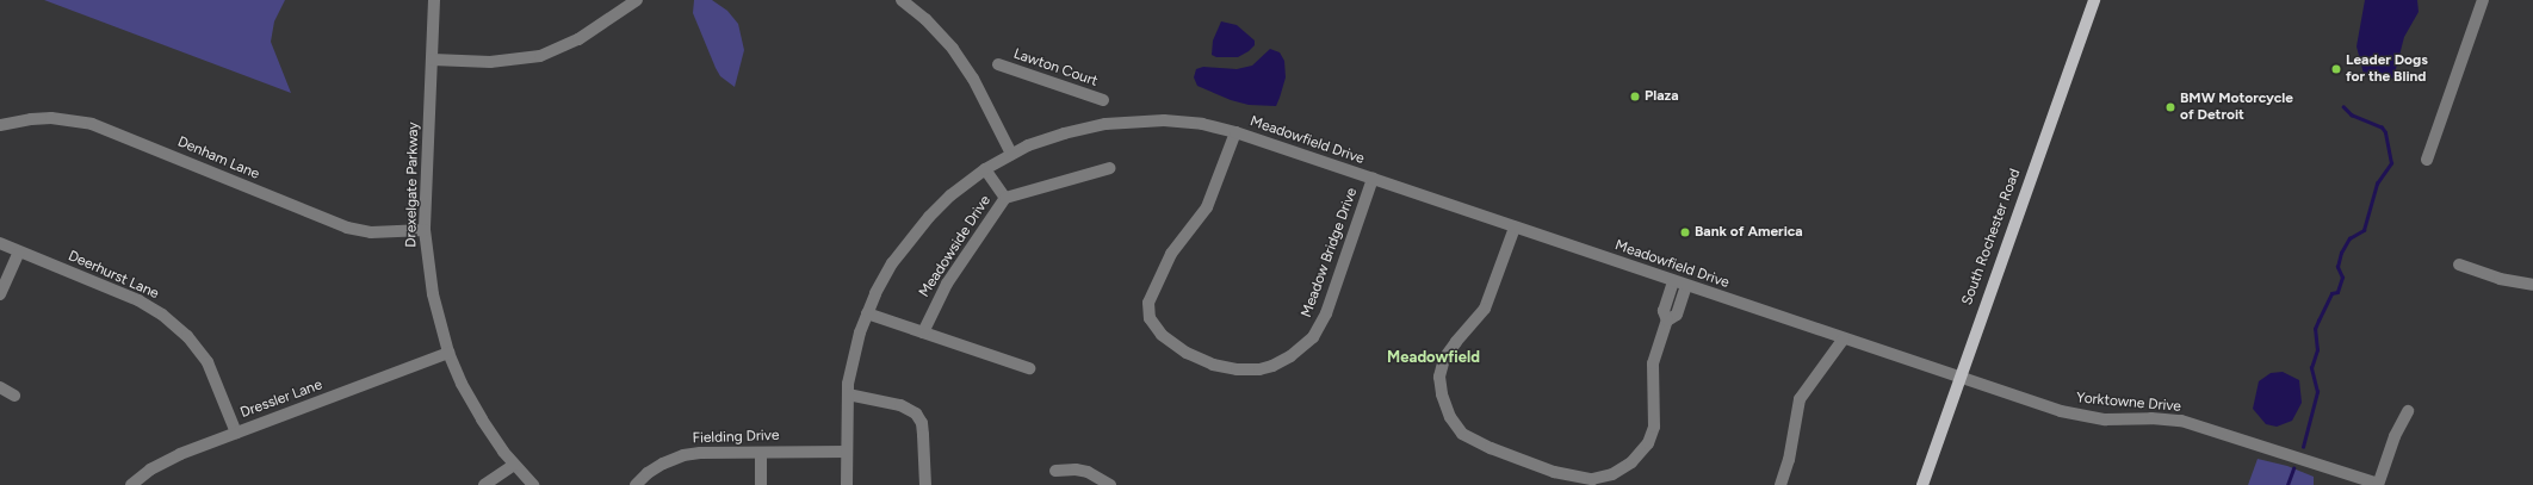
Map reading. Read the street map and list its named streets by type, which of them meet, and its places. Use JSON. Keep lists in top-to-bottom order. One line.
{"streets":{"main road":["South Rochester Road"],"street":["Lawton Court","Meadowfield Drive","Denham Lane","Drexelgate Parkway","Meadowside Drive","Meadow Bridge Drive","Deerhurst Lane","Dressler Lane","Yorktowne Drive","Fielding Drive"]},"crossings":[["Meadowfield Drive","South Rochester Road"],["Meadowfield Drive","Meadow Bridge Drive"],["Meadowfield Drive","Yorktowne Drive"],["Meadowfield Drive","Fielding Drive"],["Denham Lane","Drexelgate Parkway"],["Drexelgate Parkway","Dressler Lane"],["South Rochester Road","Yorktowne Drive"],["Deerhurst Lane","Dressler Lane"]],"districts":["Meadowfield"],"places":["Leader Dogs for the Blind","Plaza","BMW Motorcycle of Detroit","Bank of America"]}
